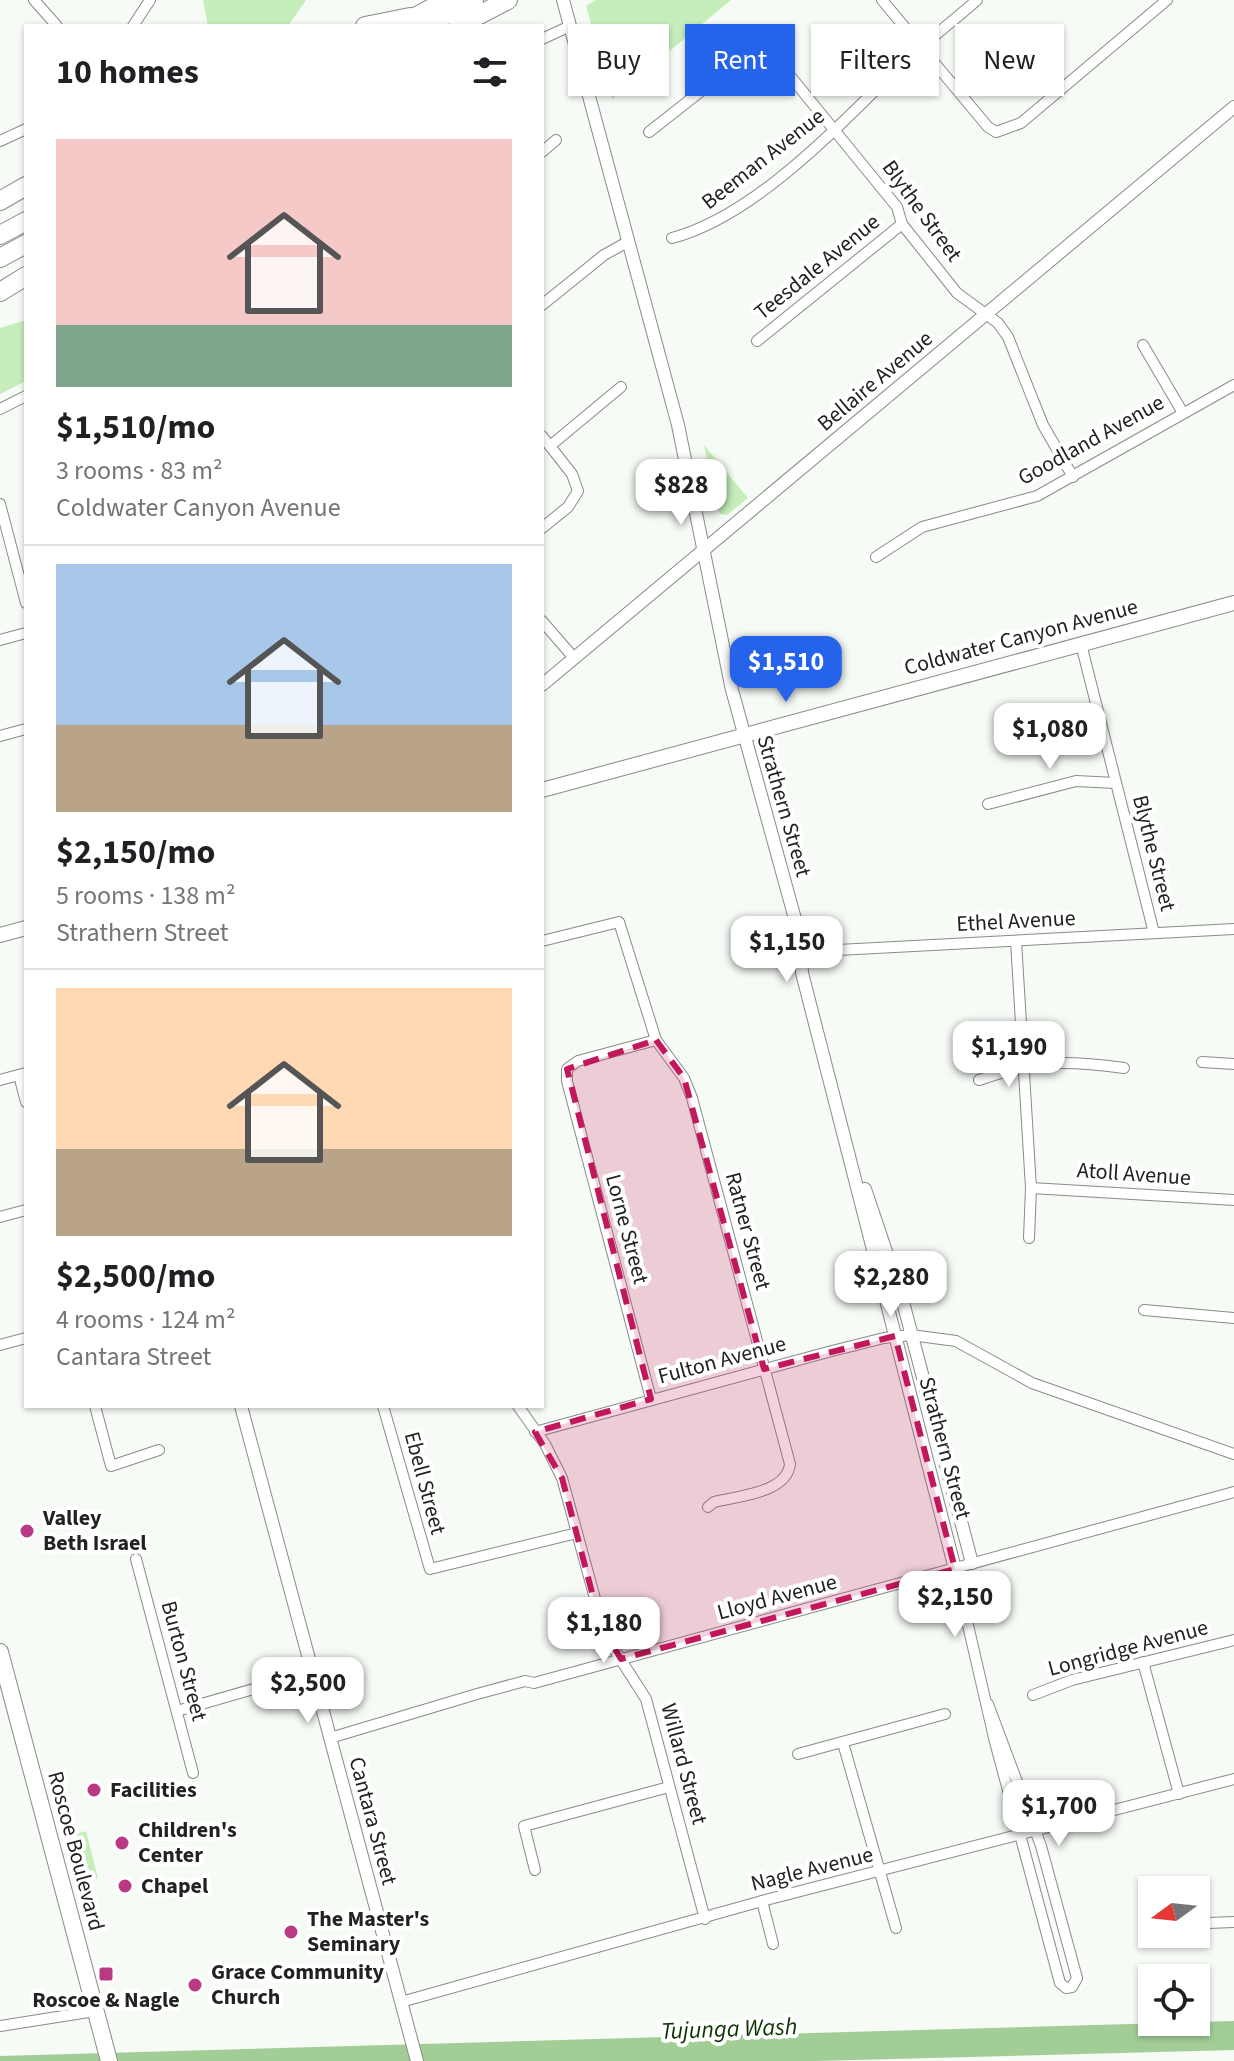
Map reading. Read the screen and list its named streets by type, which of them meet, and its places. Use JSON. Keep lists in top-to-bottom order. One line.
{"streets":{"main road":["Coldwater Canyon Avenue","Roscoe Boulevard"],"street":["Beeman Avenue","Blythe Street","Teesdale Avenue","Bellaire Avenue","Goodland Avenue","Strathern Street","Ethel Avenue","Atoll Avenue","Lorne Street","Ratner Street","Fulton Avenue","Ebell Street","Lloyd Avenue","Longridge Avenue","Burton Street","Willard Street","Cantara Street","Nagle Avenue"]},"crossings":[["Beeman Avenue","Blythe Street"],["Blythe Street","Teesdale Avenue"],["Blythe Street","Bellaire Avenue"],["Blythe Street","Goodland Avenue"],["Blythe Street","Coldwater Canyon Avenue"],["Blythe Street","Ethel Avenue"],["Bellaire Avenue","Strathern Street"],["Coldwater Canyon Avenue","Strathern Street"],["Strathern Street","Ethel Avenue"],["Strathern Street","Fulton Avenue"],["Strathern Street","Lloyd Avenue"],["Strathern Street","Nagle Avenue"],["Lorne Street","Ratner Street"],["Lorne Street","Fulton Avenue"],["Ratner Street","Fulton Avenue"],["Fulton Avenue","Willard Street"],["Ebell Street","Willard Street"],["Lloyd Avenue","Willard Street"],["Lloyd Avenue","Cantara Street"],["Willard Street","Nagle Avenue"],["Cantara Street","Nagle Avenue"]],"water":["Tujunga Wash"],"places":{"other":["Valley Beth Israel","Facilities","Children's Center","Chapel","The Master's Seminary","Grace Community Church"],"transit":["Roscoe & Nagle"]},"north":"left","page":{"chip":["Buy","Rent","Filters","New"],"heading":"10 homes","list":[{"name":"$1,510/mo","note":"3 rooms · 83 m² · Coldwater Canyon Avenue"},{"name":"$2,150/mo","note":"5 rooms · 138 m² · Strathern Street"},{"name":"$2,500/mo","note":"4 rooms · 124 m² · Cantara Street"}],"price":["$828","$1,510","$1,080","$1,150","$1,190","$2,280","$2,150","$1,180","$2,500","$1,700"]}}
